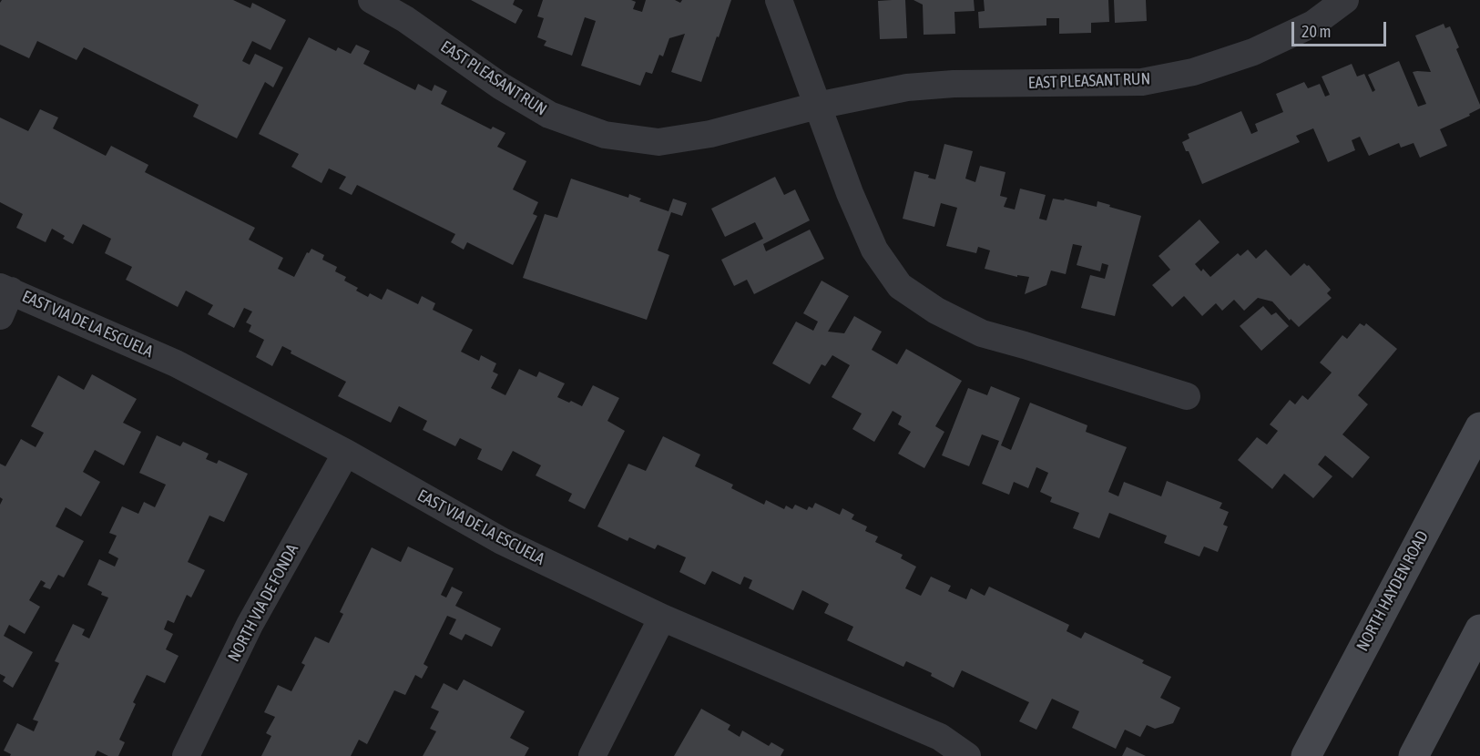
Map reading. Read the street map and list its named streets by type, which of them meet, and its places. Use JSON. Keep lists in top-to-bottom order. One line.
{"streets":{"main road":["NORTH HAYDEN ROAD"],"street":["EAST PLEASANT RUN","EAST VIA DE LA ESCUELA","NORTH VIA DE FONDA"]},"crossings":[["EAST VIA DE LA ESCUELA","NORTH VIA DE FONDA"]],"scale_bar":"20 m"}
